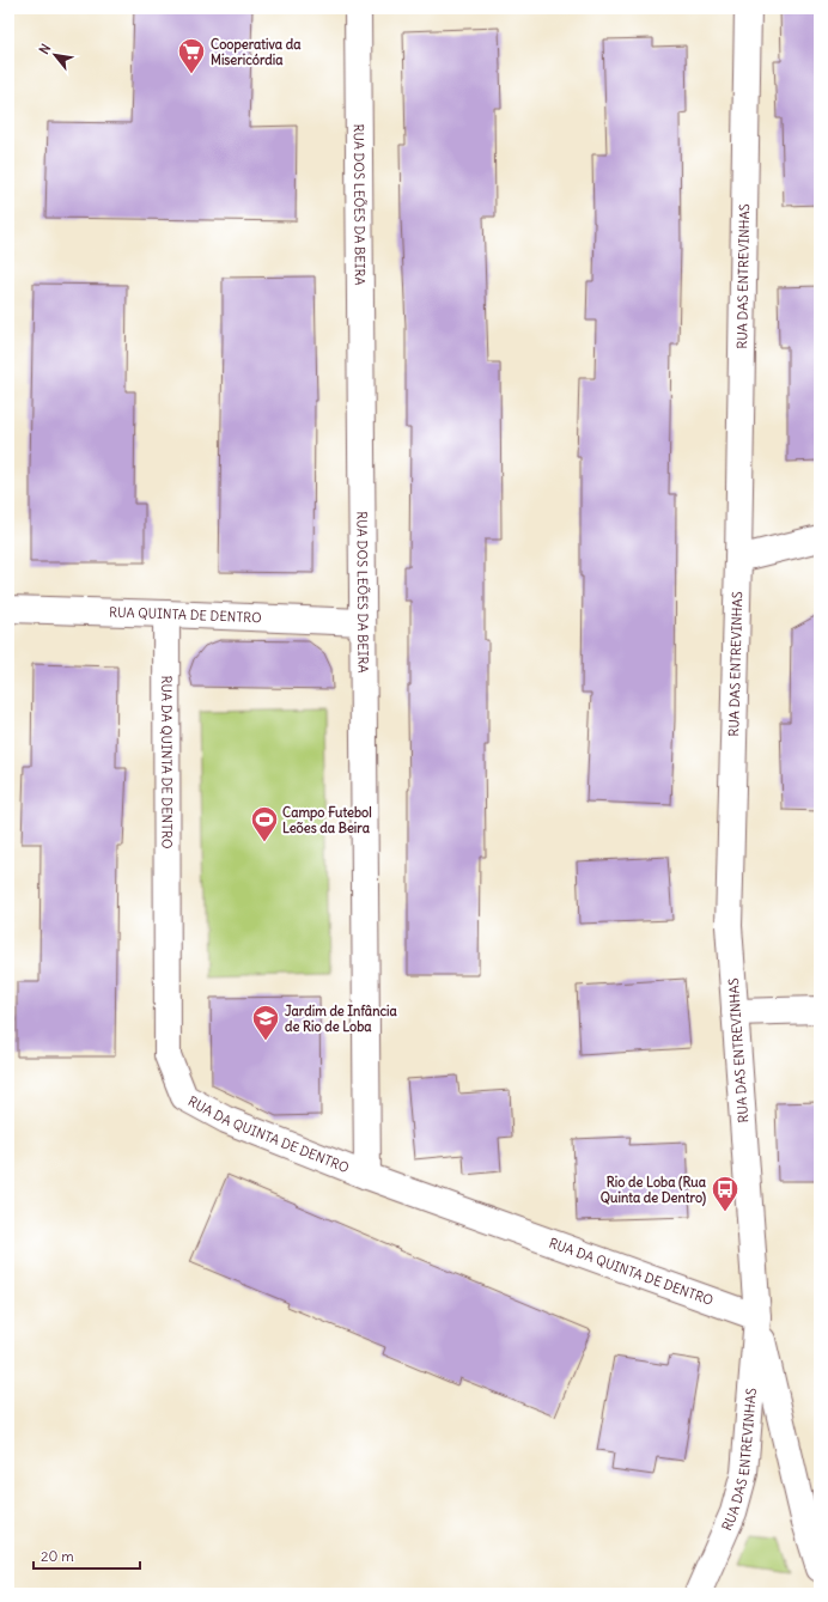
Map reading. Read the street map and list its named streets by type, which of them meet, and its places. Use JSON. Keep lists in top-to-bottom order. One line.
{"streets":{"street":["RUA DOS LEÕES DA BEIRA","RUA DAS ENTREVINHAS","RUA QUINTA DE DENTRO","RUA DA QUINTA DE DENTRO"]},"crossings":[["RUA DOS LEÕES DA BEIRA","RUA QUINTA DE DENTRO"],["RUA DOS LEÕES DA BEIRA","RUA DA QUINTA DE DENTRO"],["RUA DAS ENTREVINHAS","RUA DA QUINTA DE DENTRO"],["RUA QUINTA DE DENTRO","RUA DA QUINTA DE DENTRO"]],"places":{"supermarket":["Cooperativa da Misericórdia"],"sports":["Campo Futebol Leões da Beira"],"school or university":["Jardim de Infância de Rio de Loba"],"bus stop":["Rio de Loba (Rua Quinta de Dentro)"]},"scale_bar":"20 m","north":"top left"}
